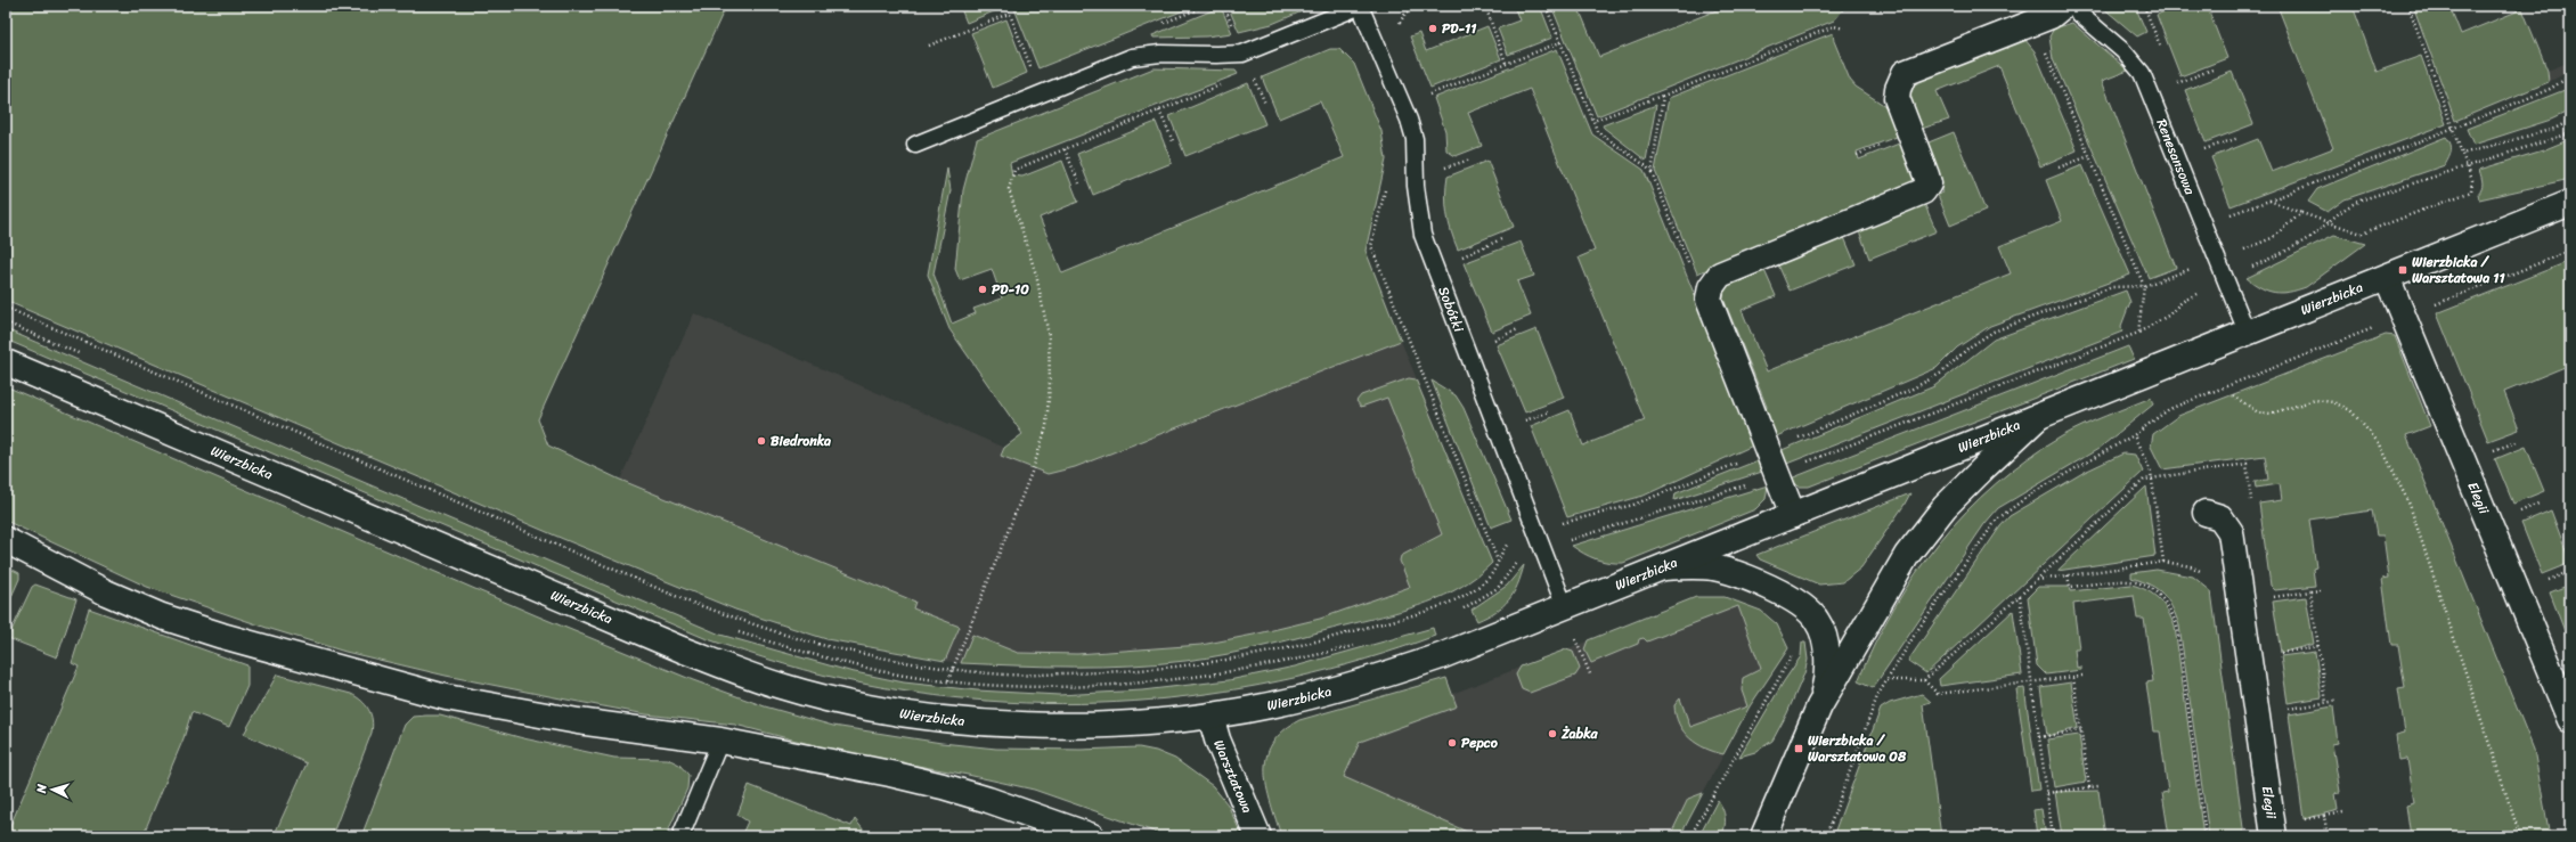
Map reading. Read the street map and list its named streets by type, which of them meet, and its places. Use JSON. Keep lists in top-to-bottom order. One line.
{"streets":{"street":["Wierzbicka","Elegii","Warsztatowa"],"lane":["Renesansowa","Sobótki"]},"crossings":[["Renesansowa","Wierzbicka"],["Wierzbicka","Sobótki"],["Wierzbicka","Elegii"],["Wierzbicka","Warsztatowa"]],"places":{"other":["PD-11","PD-10","Biedronka","Żabka","Pepco"],"transit":["Wierzbicka / Warsztatowa 11","Wierzbicka / Warsztatowa 08"]},"north":"left"}
